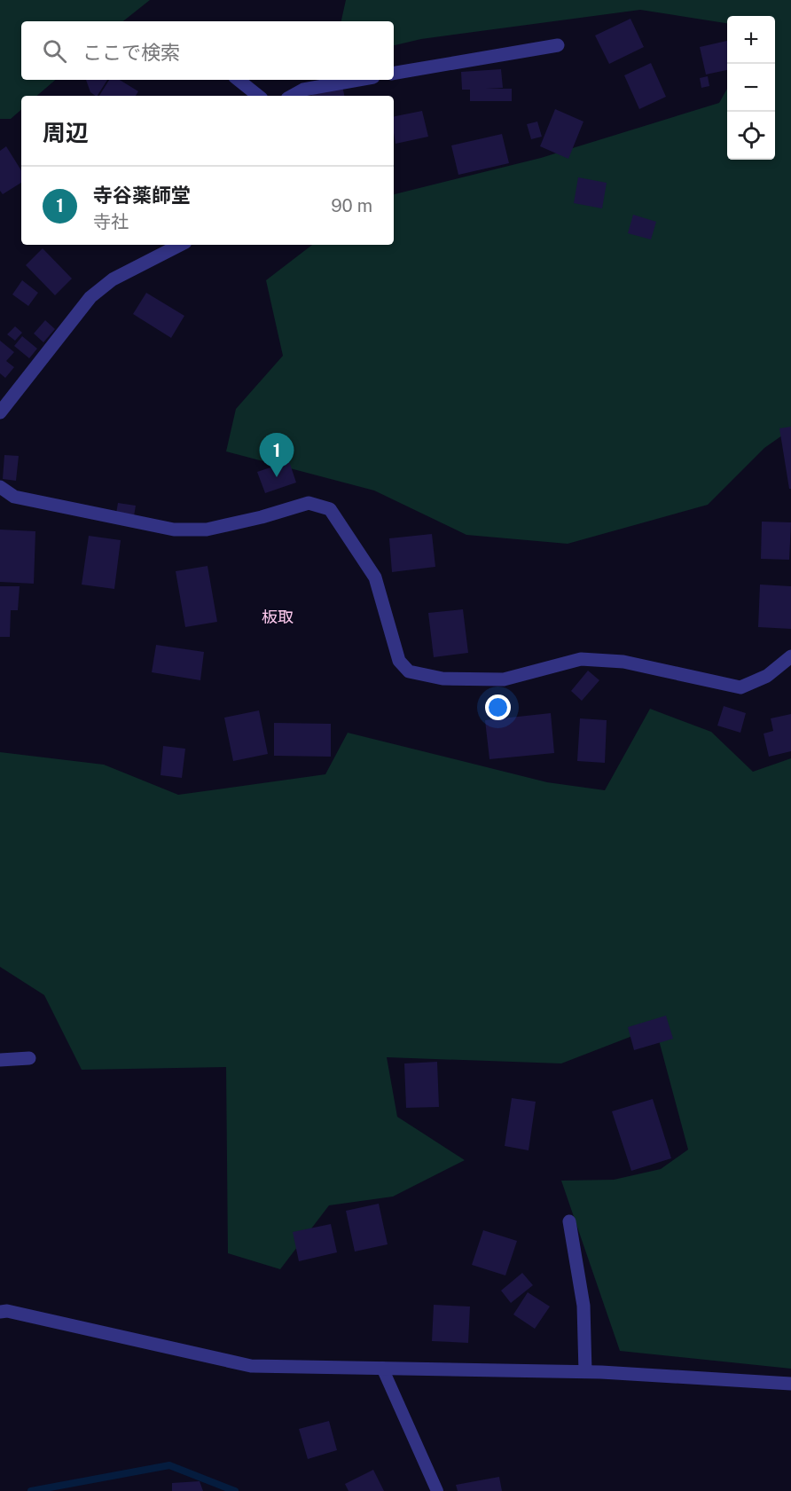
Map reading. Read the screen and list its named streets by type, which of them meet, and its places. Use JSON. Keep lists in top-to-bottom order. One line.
{"districts":["板取"],"page":{"map_buttons":["+","−"],"search":"ここで検索","heading":"周辺","list":[{"mark":"1","name":"寺谷薬師堂","note":"寺社","value":"90 m"}],"pins":"1"}}
